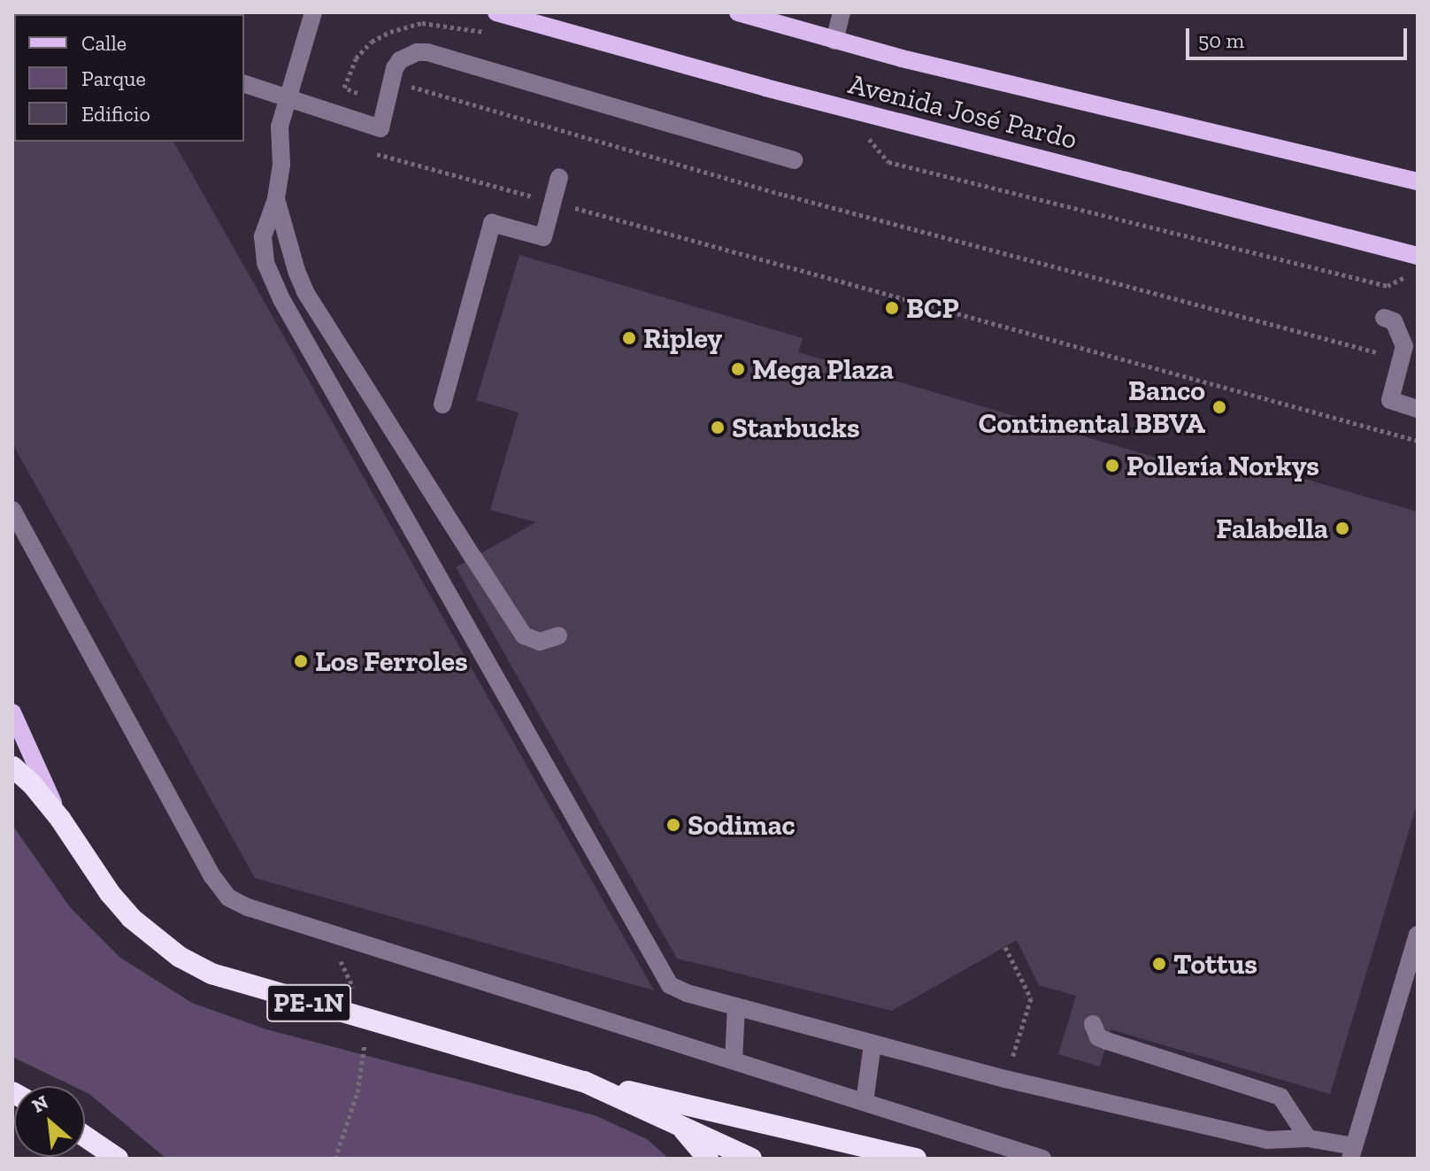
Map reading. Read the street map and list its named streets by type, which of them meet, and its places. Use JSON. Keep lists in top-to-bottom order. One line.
{"streets":{"highway":["PE-1N"],"main road":["Avenida José Pardo"]},"places":["BCP","Ripley","Mega Plaza","Banco Continental BBVA","Starbucks","Pollería Norkys","Falabella","Los Ferroles","Sodimac","Tottus"],"legend":["Calle","Parque","Edificio"],"scale_bar":"50 m","north":"top left"}
